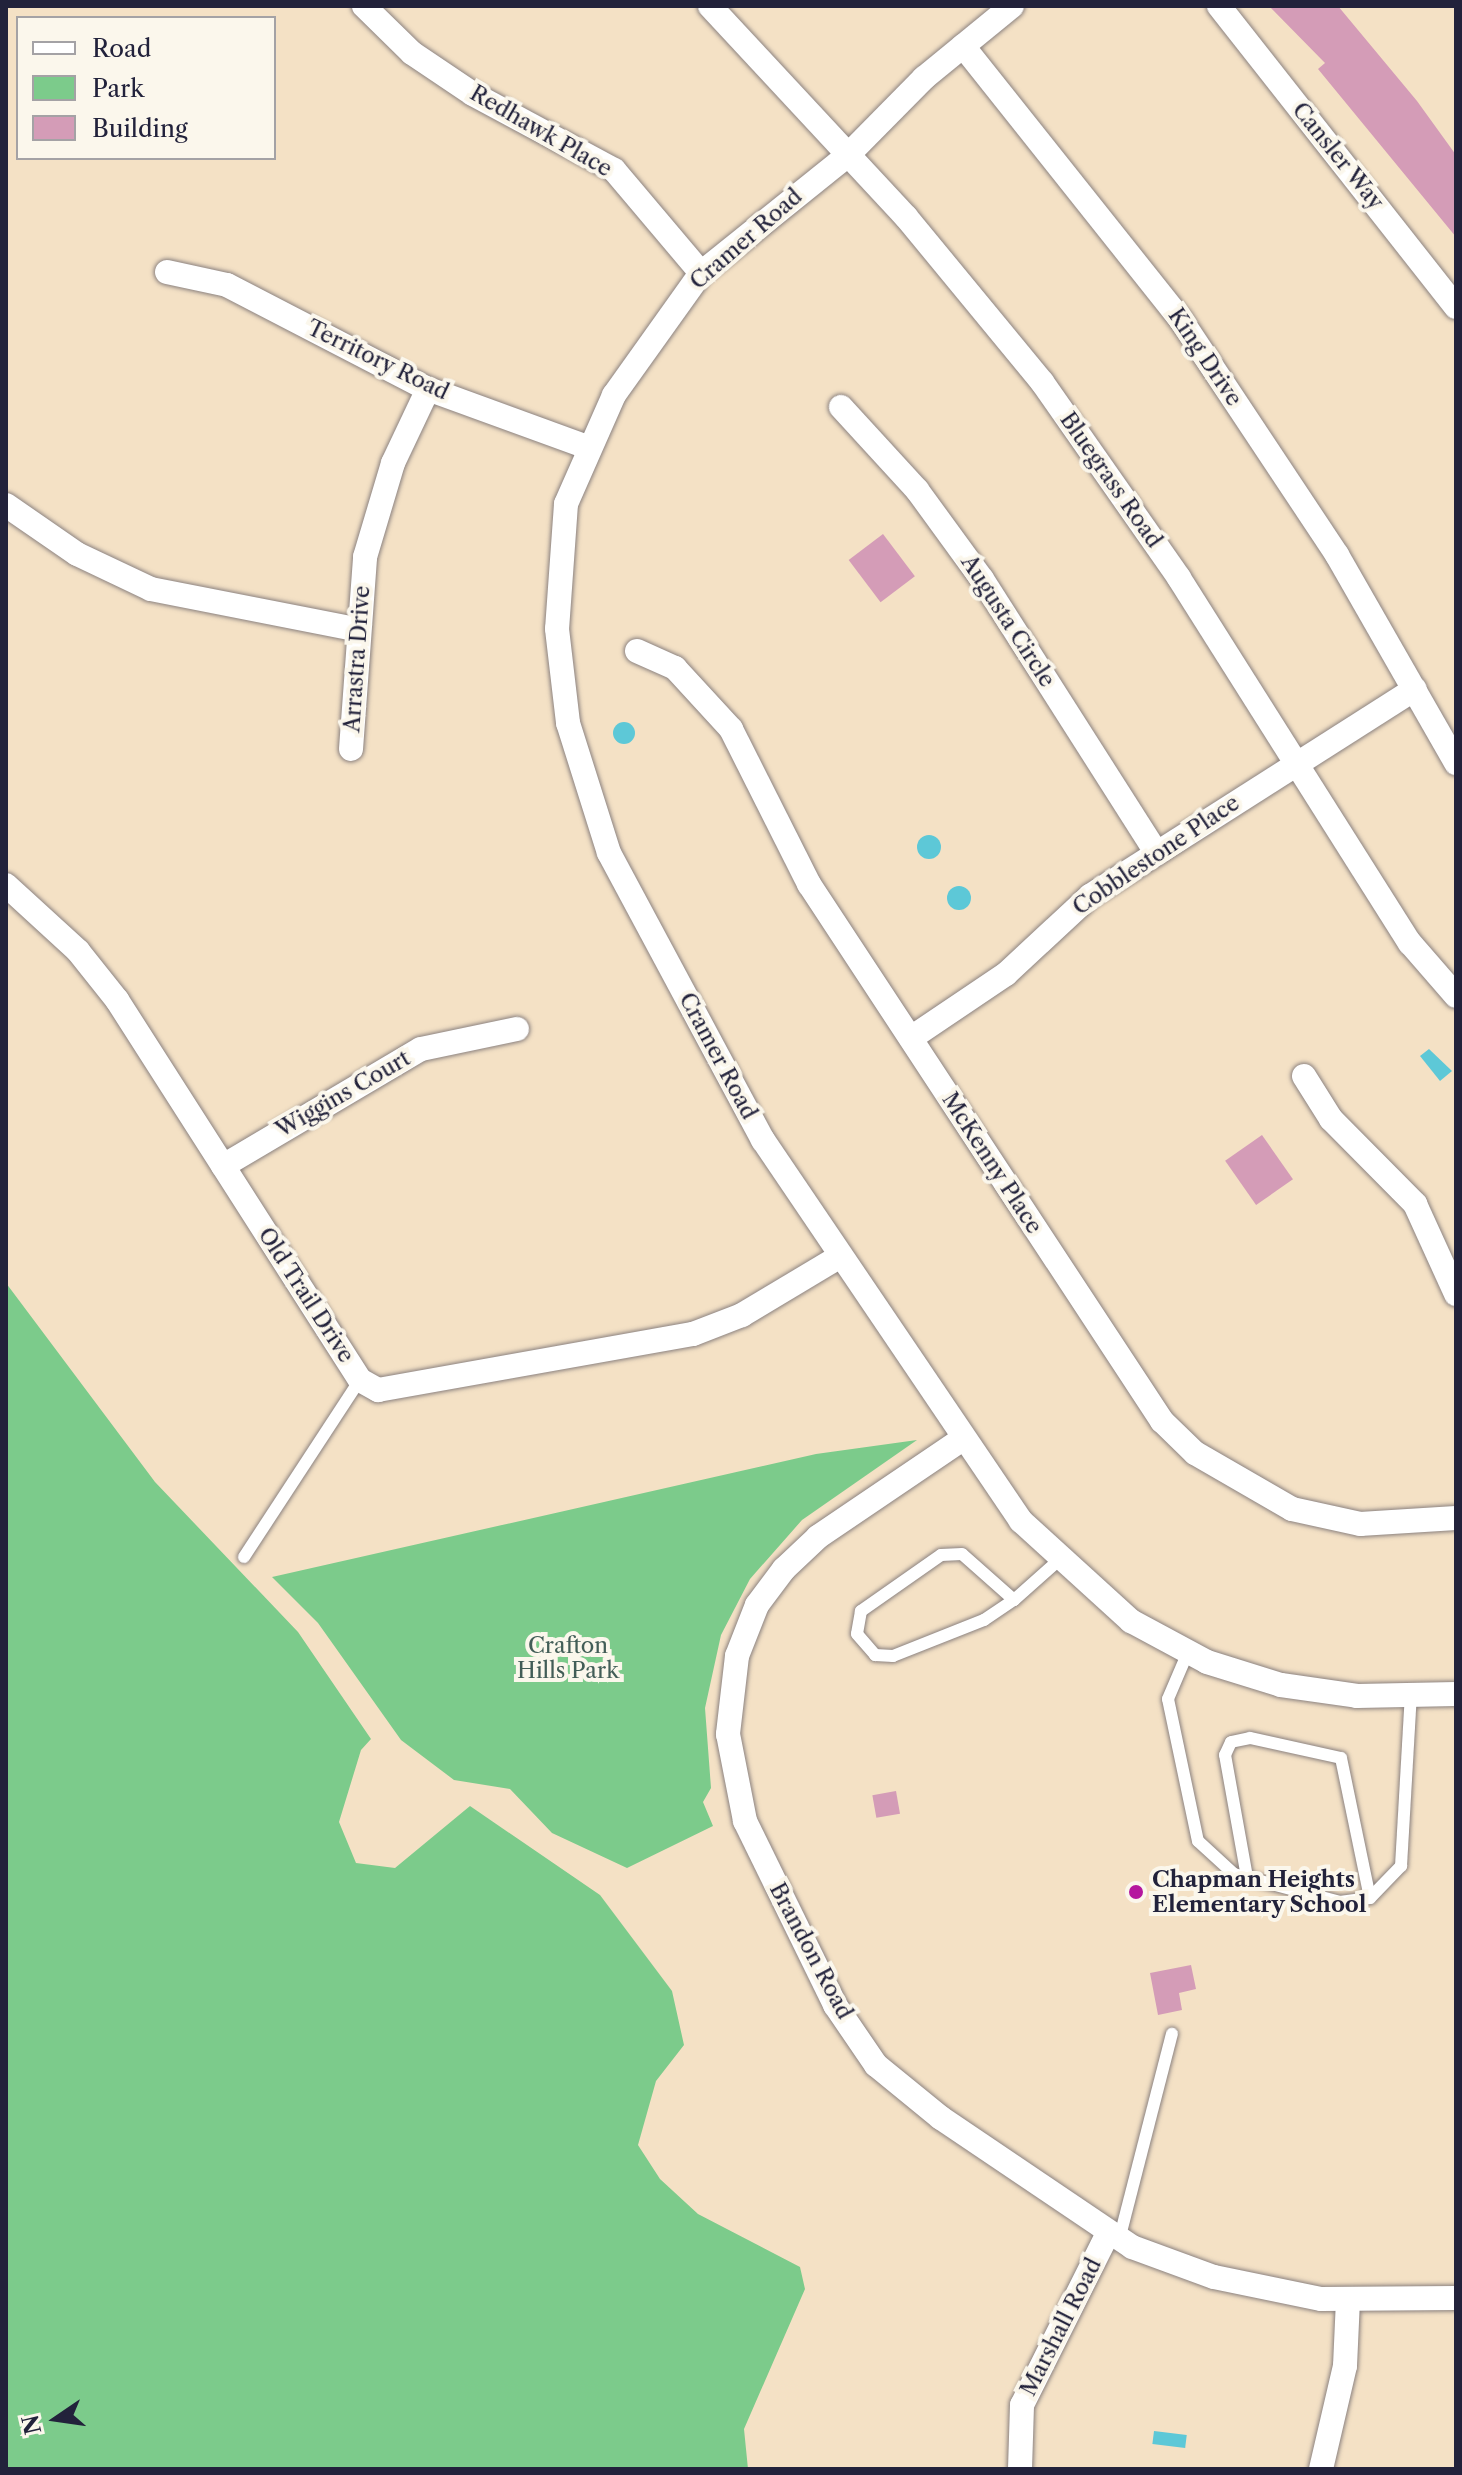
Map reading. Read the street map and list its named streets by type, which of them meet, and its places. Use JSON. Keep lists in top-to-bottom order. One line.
{"streets":{"street":["Redhawk Place","Cansler Way","Cramer Road","King Drive","Territory Road","Bluegrass Road","Augusta Circle","Arrastra Drive","Cobblestone Place","Wiggins Court","McKenny Place","Old Trail Drive","Brandon Road","Marshall Road"]},"crossings":[["Redhawk Place","Cramer Road"],["Cramer Road","Territory Road"],["Cramer Road","Bluegrass Road"],["Cramer Road","Old Trail Drive"],["Cramer Road","Brandon Road"],["King Drive","Cobblestone Place"],["Territory Road","Arrastra Drive"],["Bluegrass Road","Cobblestone Place"],["Augusta Circle","Cobblestone Place"],["Cobblestone Place","McKenny Place"],["Wiggins Court","Old Trail Drive"],["Brandon Road","Marshall Road"]],"parks":["Crafton Hills Park"],"places":["Chapman Heights Elementary School"],"legend":["Road","Park","Building"],"north":"left"}
